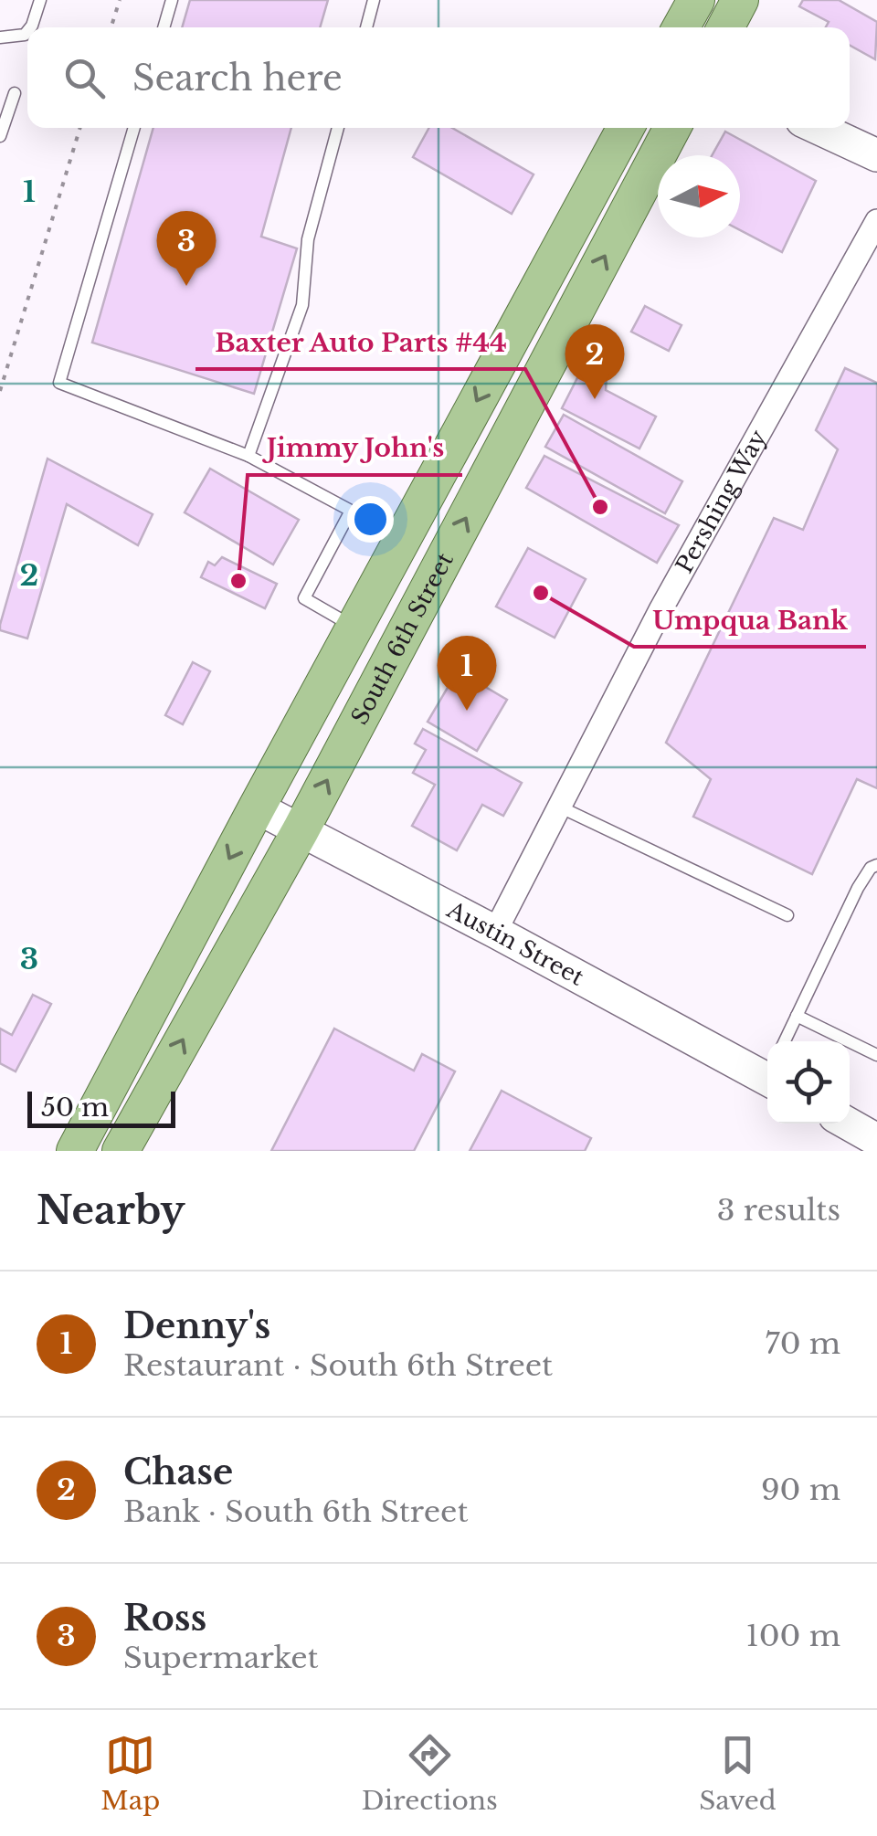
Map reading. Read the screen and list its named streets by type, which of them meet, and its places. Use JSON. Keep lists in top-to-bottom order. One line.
{"streets":{"main road":["South 6th Street"],"street":["Pershing Way","Austin Street"]},"crossings":[["Pershing Way","Austin Street"],["South 6th Street","Austin Street"]],"places":["Baxter Auto Parts #44","Jimmy John's","Umpqua Bank"],"scale_bar":"50 m","north":"right","page":{"search":"Search here","pins":["3","2","1"],"scale":"50 m","heading":["Nearby","3 results"],"list":[{"mark":"1","name":"Denny's","note":"Restaurant · South 6th Street","value":"70 m"},{"mark":"2","name":"Chase","note":"Bank · South 6th Street","value":"90 m"},{"mark":"3","name":"Ross","note":"Supermarket","value":"100 m"}],"nav":["Map","Directions","Saved"]},"grid":{"rows":["1","2","3"]}}
